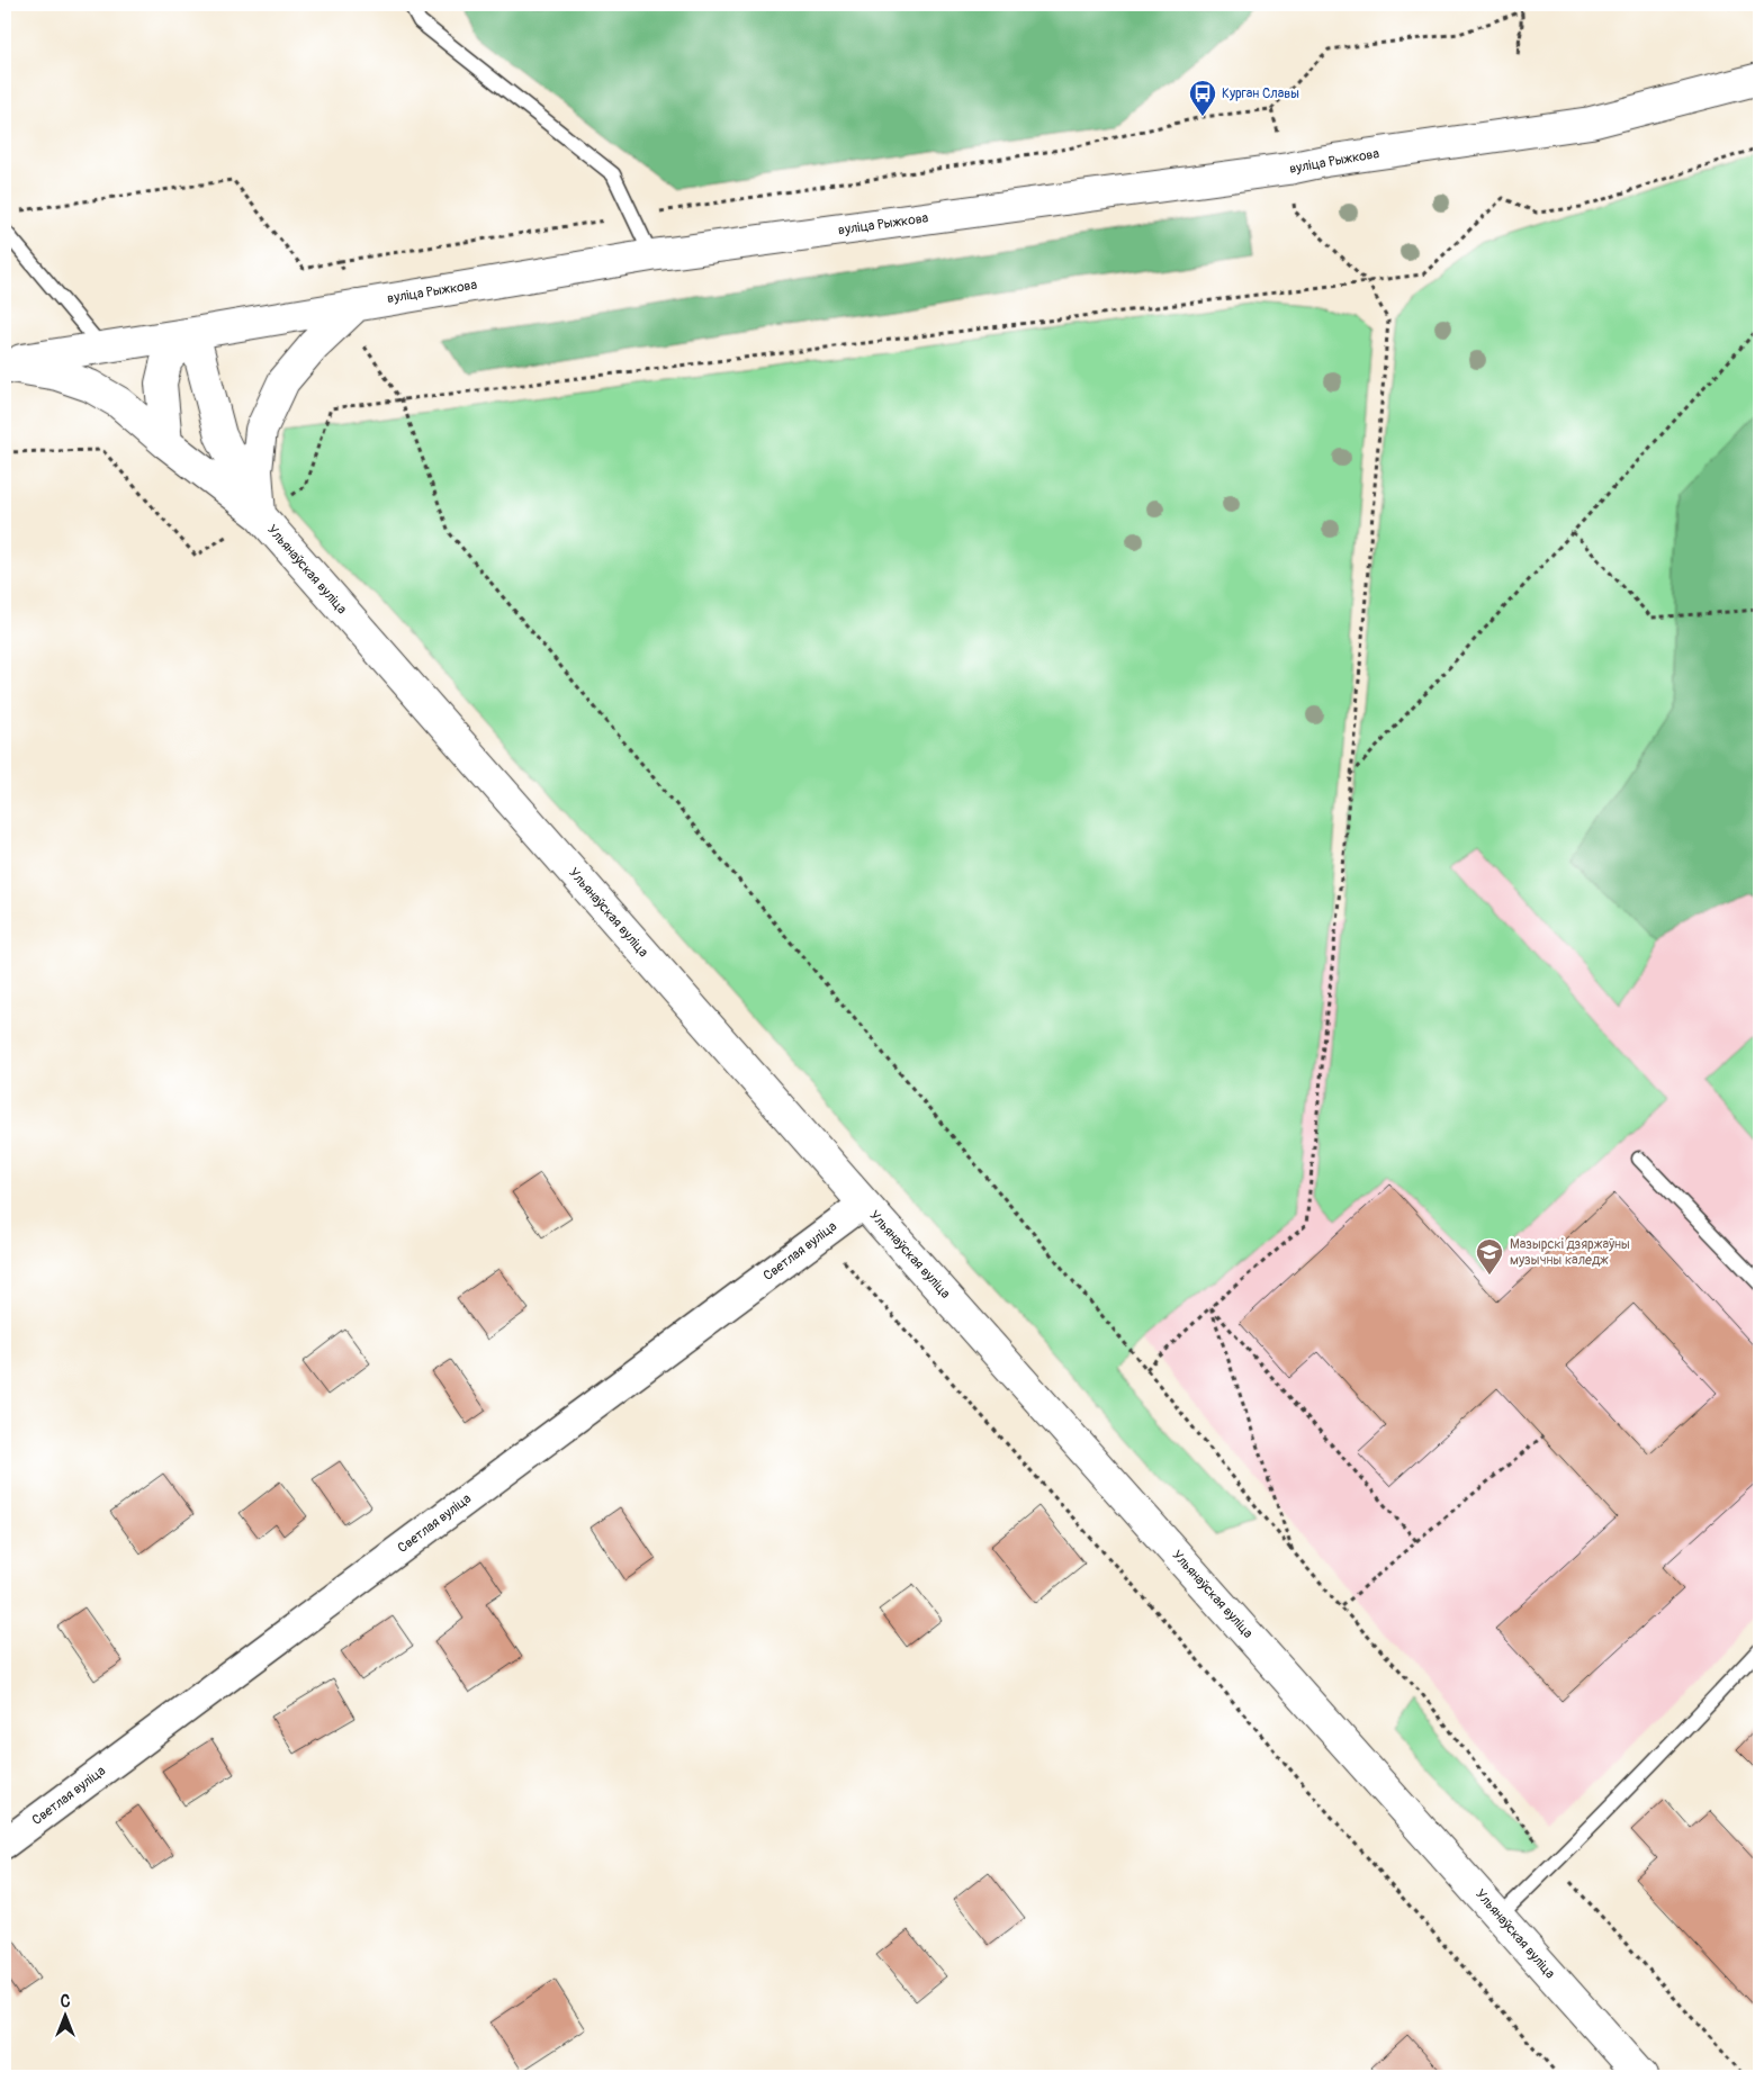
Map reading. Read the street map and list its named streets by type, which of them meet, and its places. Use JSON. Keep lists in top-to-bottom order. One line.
{"streets":{"main road":["вуліца Рыжкова","Ульянаўская вуліца"],"street":["Светлая вуліца"]},"crossings":[["вуліца Рыжкова","Ульянаўская вуліца"],["Ульянаўская вуліца","Светлая вуліца"]],"places":{"bus stop":["Курган Славы"],"school or university":["Мазырскі дзяржаўны музычны каледж"]},"north":"top"}
